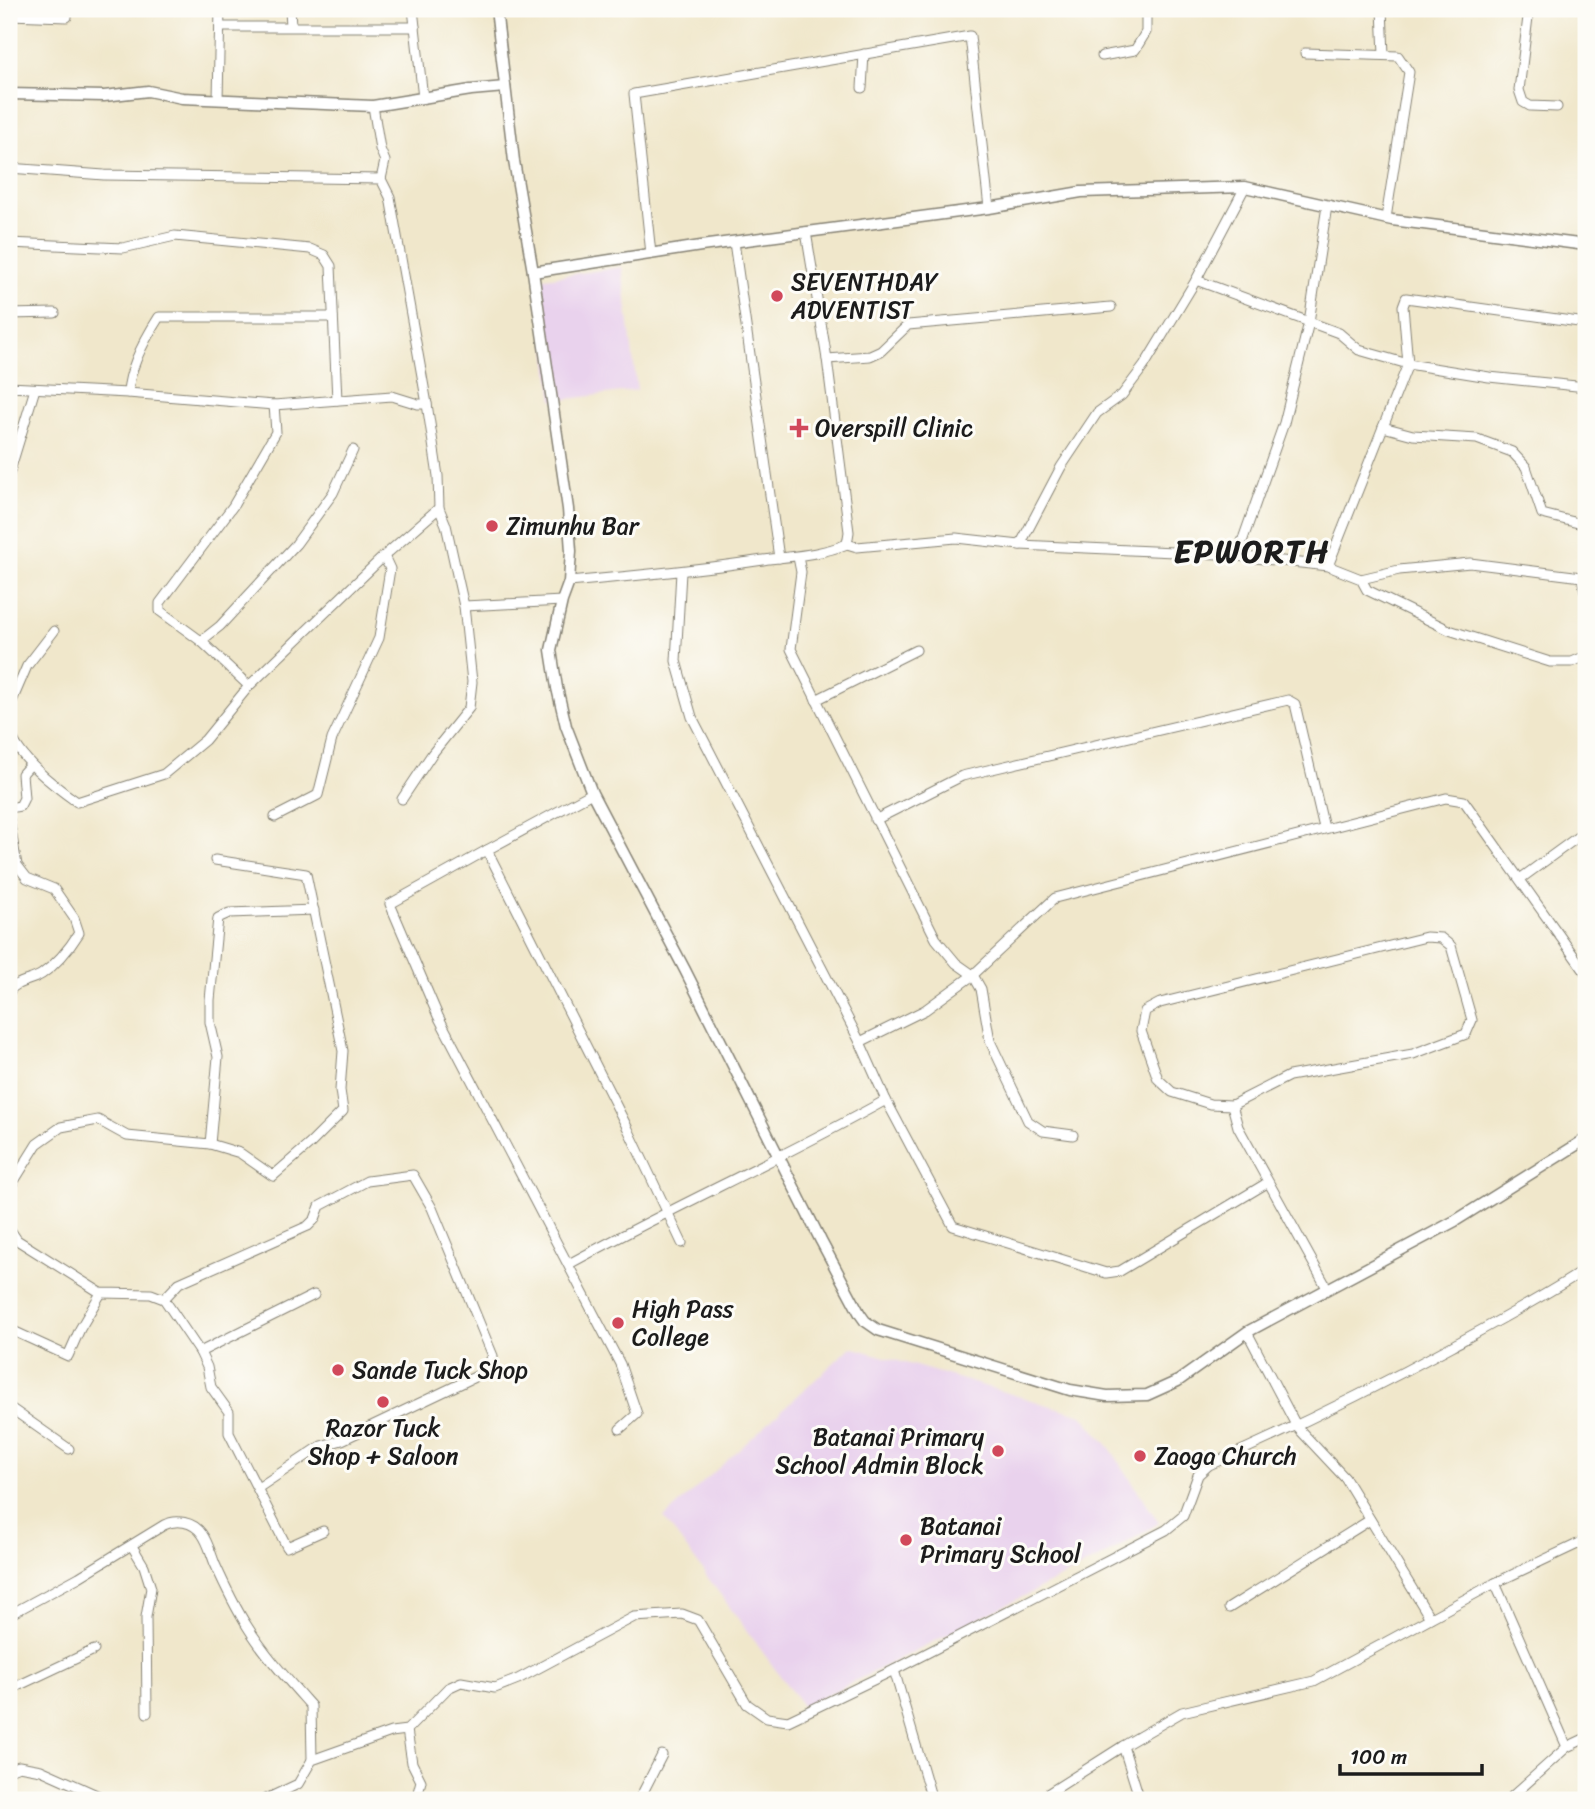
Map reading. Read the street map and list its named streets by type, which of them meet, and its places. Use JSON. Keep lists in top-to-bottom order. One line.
{"districts":["EPWORTH"],"places":{"other":["SEVENTHDAY ADVENTIST","Zimunhu Bar","High Pass College","Sande Tuck Shop","Razor Tuck Shop + Saloon","Batanai Primary School Admin Block","Zaoga Church","Batanai Primary School"],"health":["Overspill Clinic"]},"scale_bar":"100 m"}
